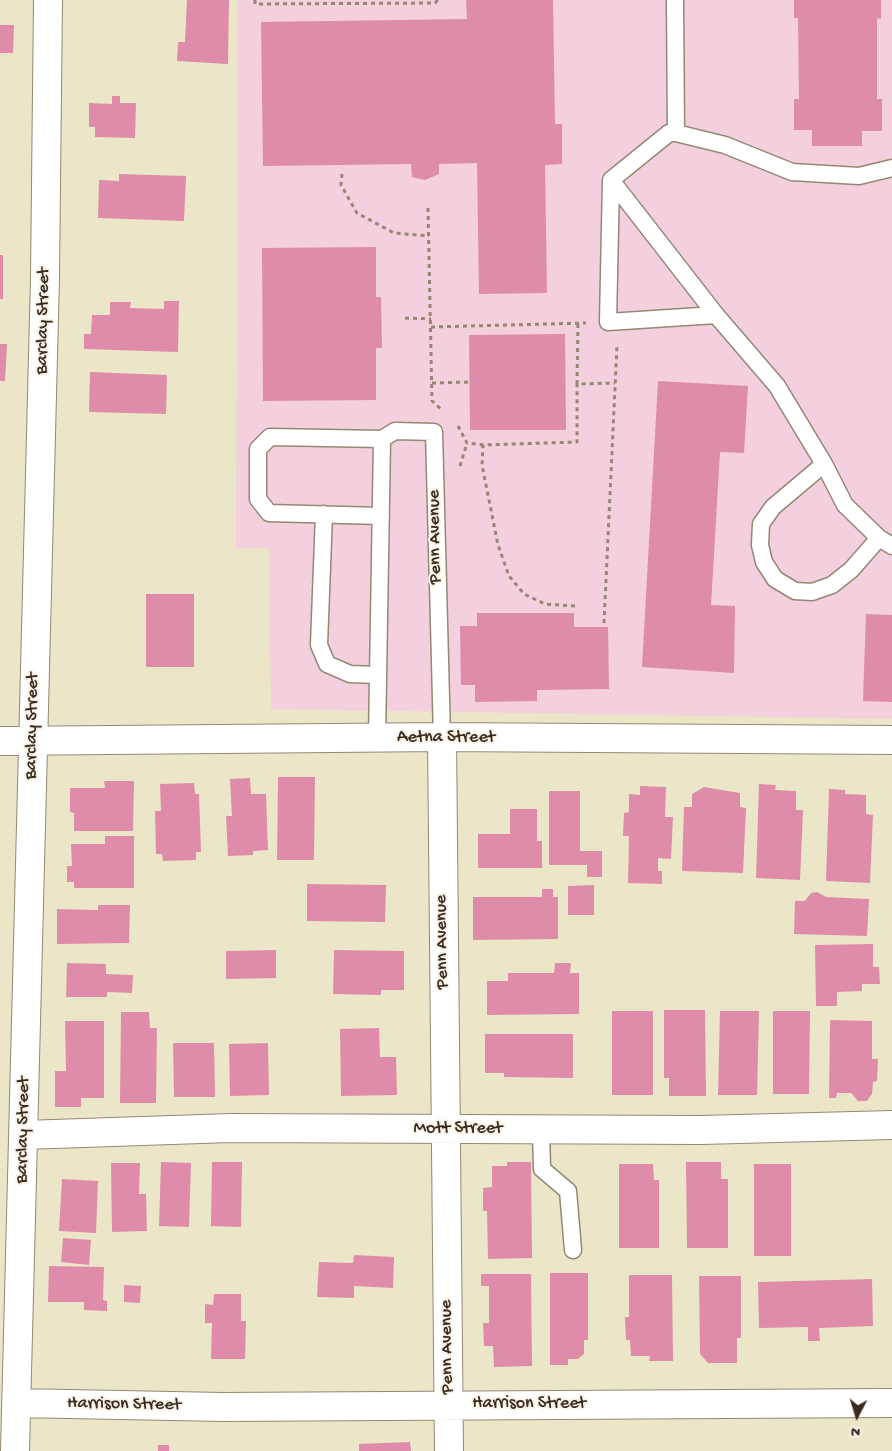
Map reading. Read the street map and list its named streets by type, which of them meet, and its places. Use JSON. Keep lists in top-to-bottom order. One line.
{"streets":{"street":["Barclay Street","Penn Avenue","Aetna Street","Mott Street","Harrison Street"]},"crossings":[["Barclay Street","Aetna Street"],["Barclay Street","Mott Street"],["Barclay Street","Harrison Street"],["Penn Avenue","Aetna Street"],["Penn Avenue","Mott Street"],["Penn Avenue","Harrison Street"]],"north":"bottom"}
